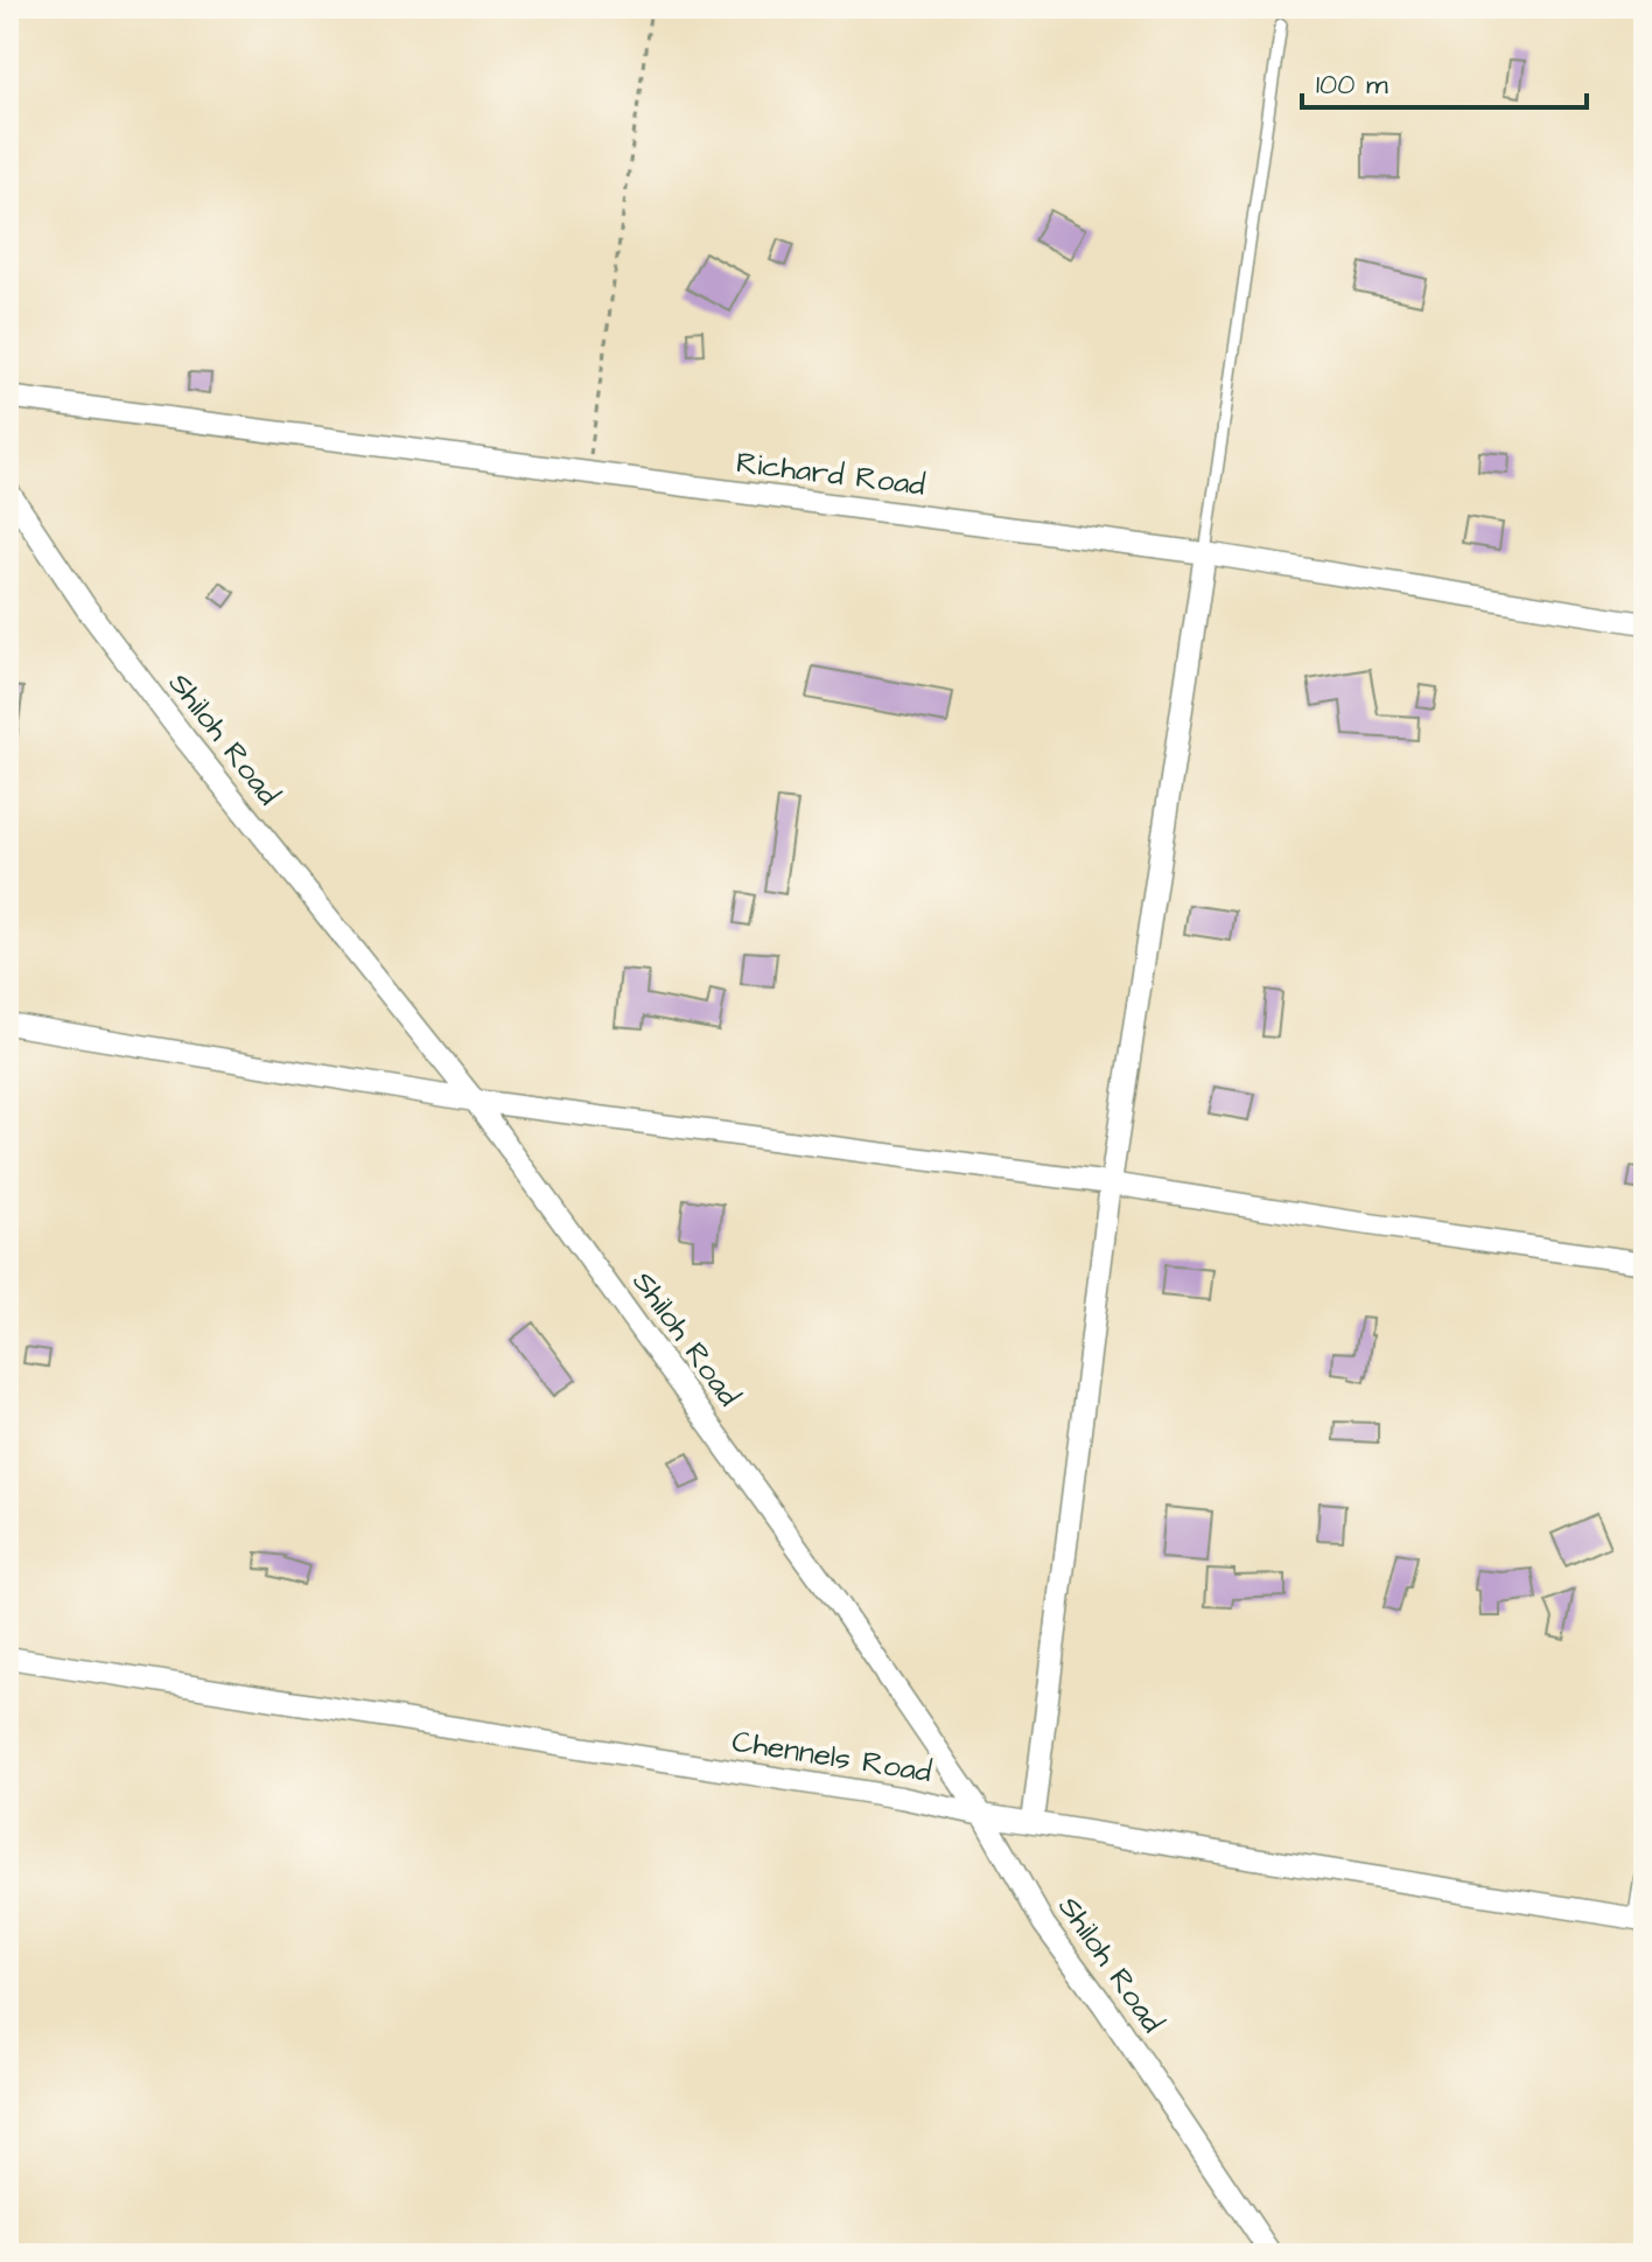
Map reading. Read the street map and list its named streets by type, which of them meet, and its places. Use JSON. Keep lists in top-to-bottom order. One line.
{"streets":{"street":["Richard Road","Shiloh Road","Chennels Road"]},"crossings":[["Shiloh Road","Chennels Road"]],"scale_bar":"100 m"}
